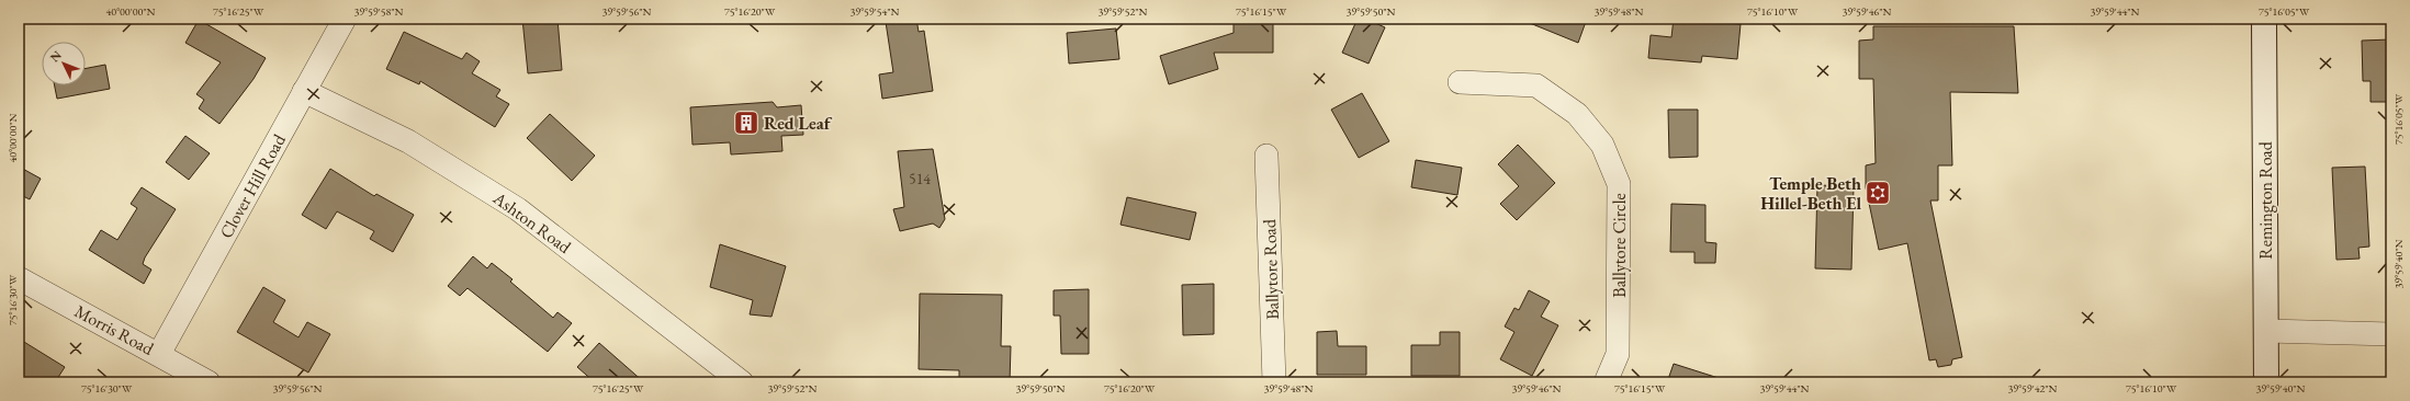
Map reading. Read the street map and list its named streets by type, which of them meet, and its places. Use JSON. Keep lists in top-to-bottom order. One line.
{"streets":{"main road":["Remington Road"],"street":["Clover Hill Road","Ashton Road","Ballytore Circle","Ballytore Road","Morris Road"]},"crossings":[["Clover Hill Road","Ashton Road"],["Clover Hill Road","Morris Road"]],"places":{"building":["Red Leaf"],"synagogue":["Temple Beth Hillel-Beth El"]},"house_numbers":["514"],"north":"top left","coordinates":["40°00'00\"N","75°16'25\"W","39°59'58\"N","39°59'56\"N","75°16'20\"W","39°59'54\"N","39°59'52\"N","75°16'15\"W","39°59'50\"N","39°59'48\"N","75°16'10\"W","39°59'46\"N","39°59'44\"N","75°16'05\"W","39°59'40\"N","75°16'30\"W","39°59'42\"N"]}
